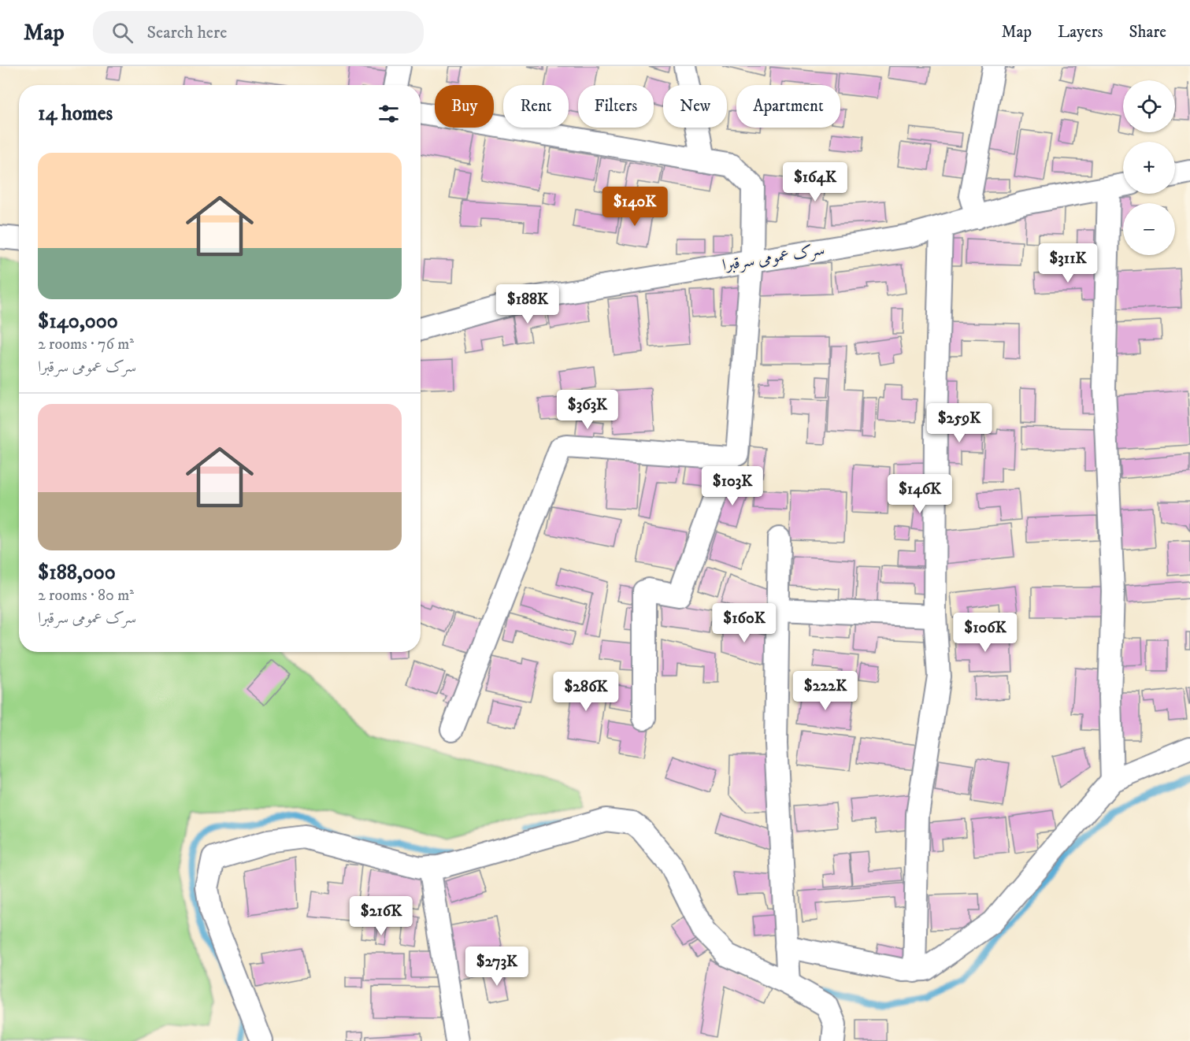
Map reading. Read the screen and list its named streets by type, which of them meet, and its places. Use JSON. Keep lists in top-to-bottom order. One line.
{"streets":{"street":["سرک عمومی سرقبرا"]},"page":{"header":"Map","search":"Search here","nav":["Map","Layers","Share"],"map_buttons":["+","−"],"chip":["Buy","Rent","Filters","New","Apartment"],"heading":"14 homes","list":[{"name":"$140,000","note":"2 rooms · 76 m² · سرک عمومی سرقبرا"},{"name":"$188,000","note":"2 rooms · 80 m² · سرک عمومی سرقبرا"}],"price":["$164K","$140K","$311K","$188K","$363K","$259K","$103K","$146K","$160K","$106K","$222K","$286K","$216K","$273K"]}}
